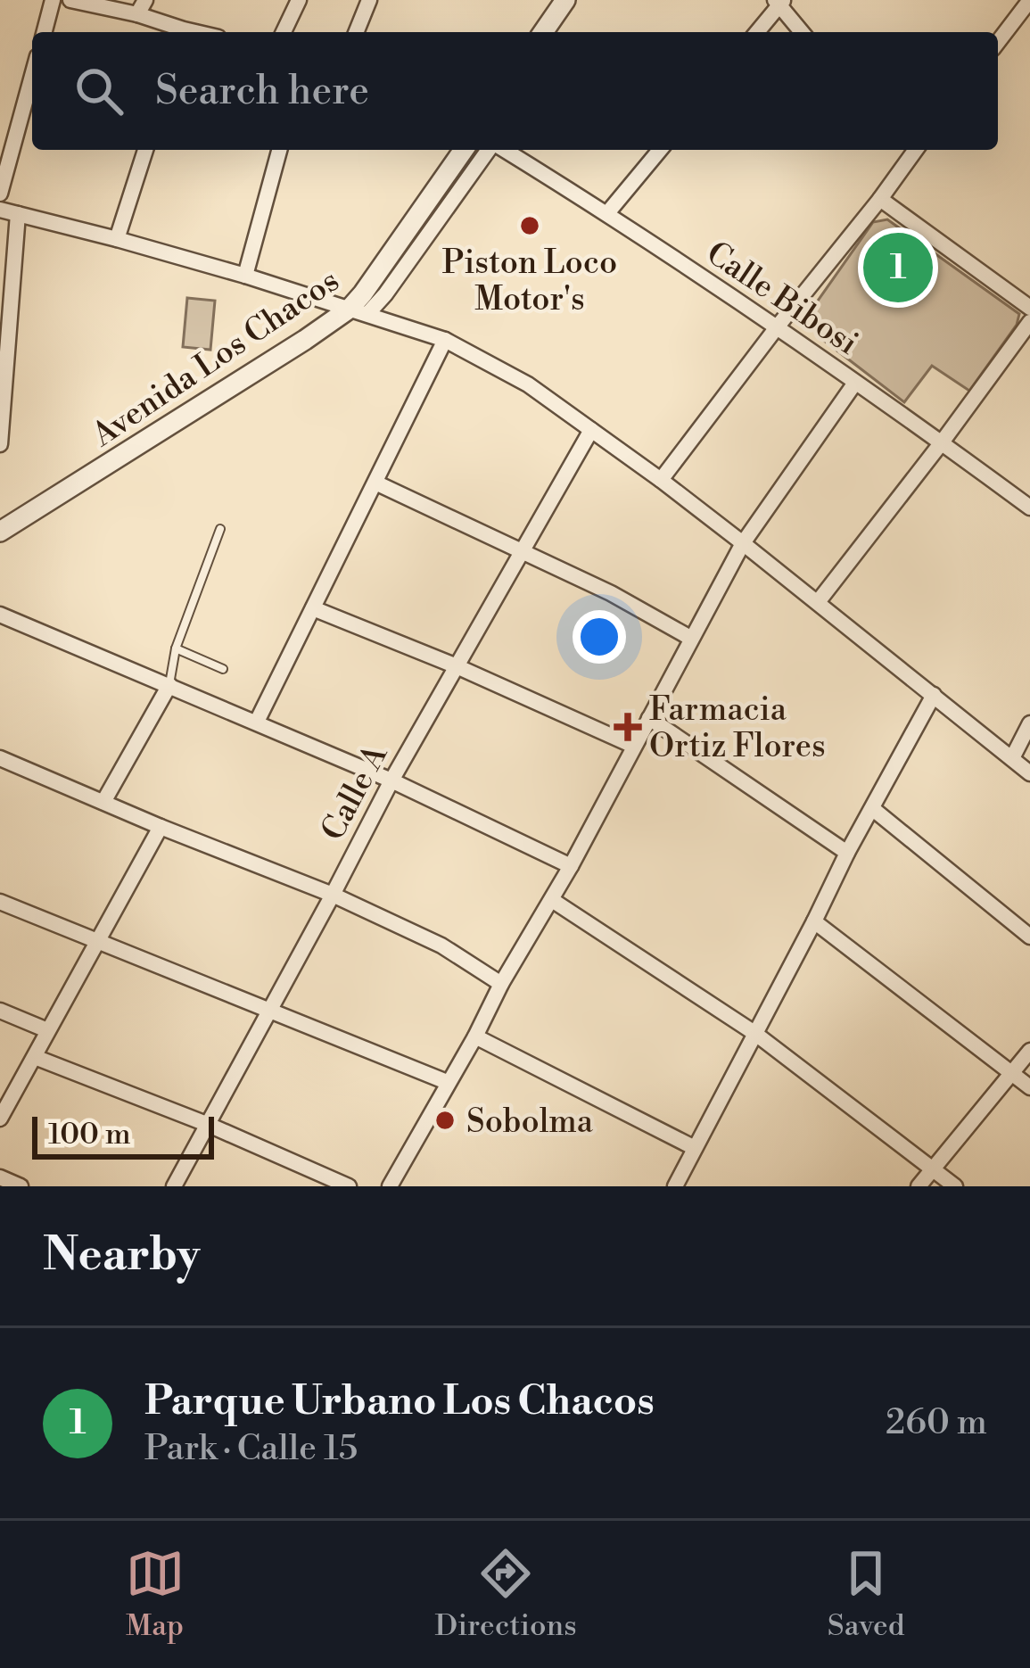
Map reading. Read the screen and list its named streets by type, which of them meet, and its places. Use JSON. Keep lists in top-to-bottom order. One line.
{"streets":{"street":["Calle Bibosi","Avenida Los Chacos","Calle A"]},"places":{"other":["Piston Loco Motor's","Sobolma"],"health":["Farmacia Ortiz Flores"]},"scale_bar":"100 m","page":{"search":"Search here","pins":"1","scale":"100 m","heading":"Nearby","list":[{"mark":"1","name":"Parque Urbano Los Chacos","note":"Park · Calle 15","value":"260 m"}],"nav":["Map","Directions","Saved"]}}
